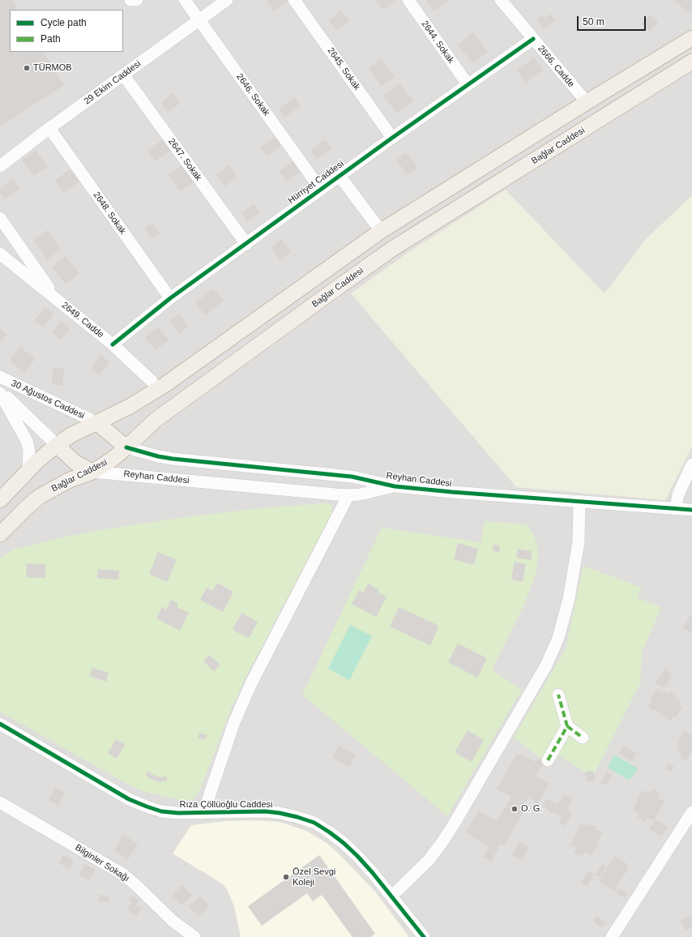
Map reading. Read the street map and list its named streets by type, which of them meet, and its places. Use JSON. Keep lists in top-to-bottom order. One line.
{"streets":{"main road":["Bağlar Caddesi"],"street":["2644. Sokak","2666. Cadde","2645. Sokak","29 Ekim Caddesi","2646. Sokak","2647. Sokak","Hürriyet Caddesi","2648. Sokak","2649. Cadde","30 Ağustos Caddesi","Reyhan Caddesi","Rıza Çöllüoğlu Caddesi","Bilginler Sokağı"]},"crossings":[["2644. Sokak","Hürriyet Caddesi"],["2666. Cadde","Hürriyet Caddesi"],["2645. Sokak","Hürriyet Caddesi"],["29 Ekim Caddesi","2646. Sokak"],["29 Ekim Caddesi","2647. Sokak"],["29 Ekim Caddesi","2648. Sokak"],["2646. Sokak","Hürriyet Caddesi"],["Bağlar Caddesi","Reyhan Caddesi"],["2647. Sokak","Hürriyet Caddesi"],["Hürriyet Caddesi","2648. Sokak"],["Hürriyet Caddesi","2649. Cadde"]],"places":["TÜRMOB","O. G.","Özel Sevgi Koleji"],"legend":["Cycle path","Path"],"scale_bar":"50 m"}
